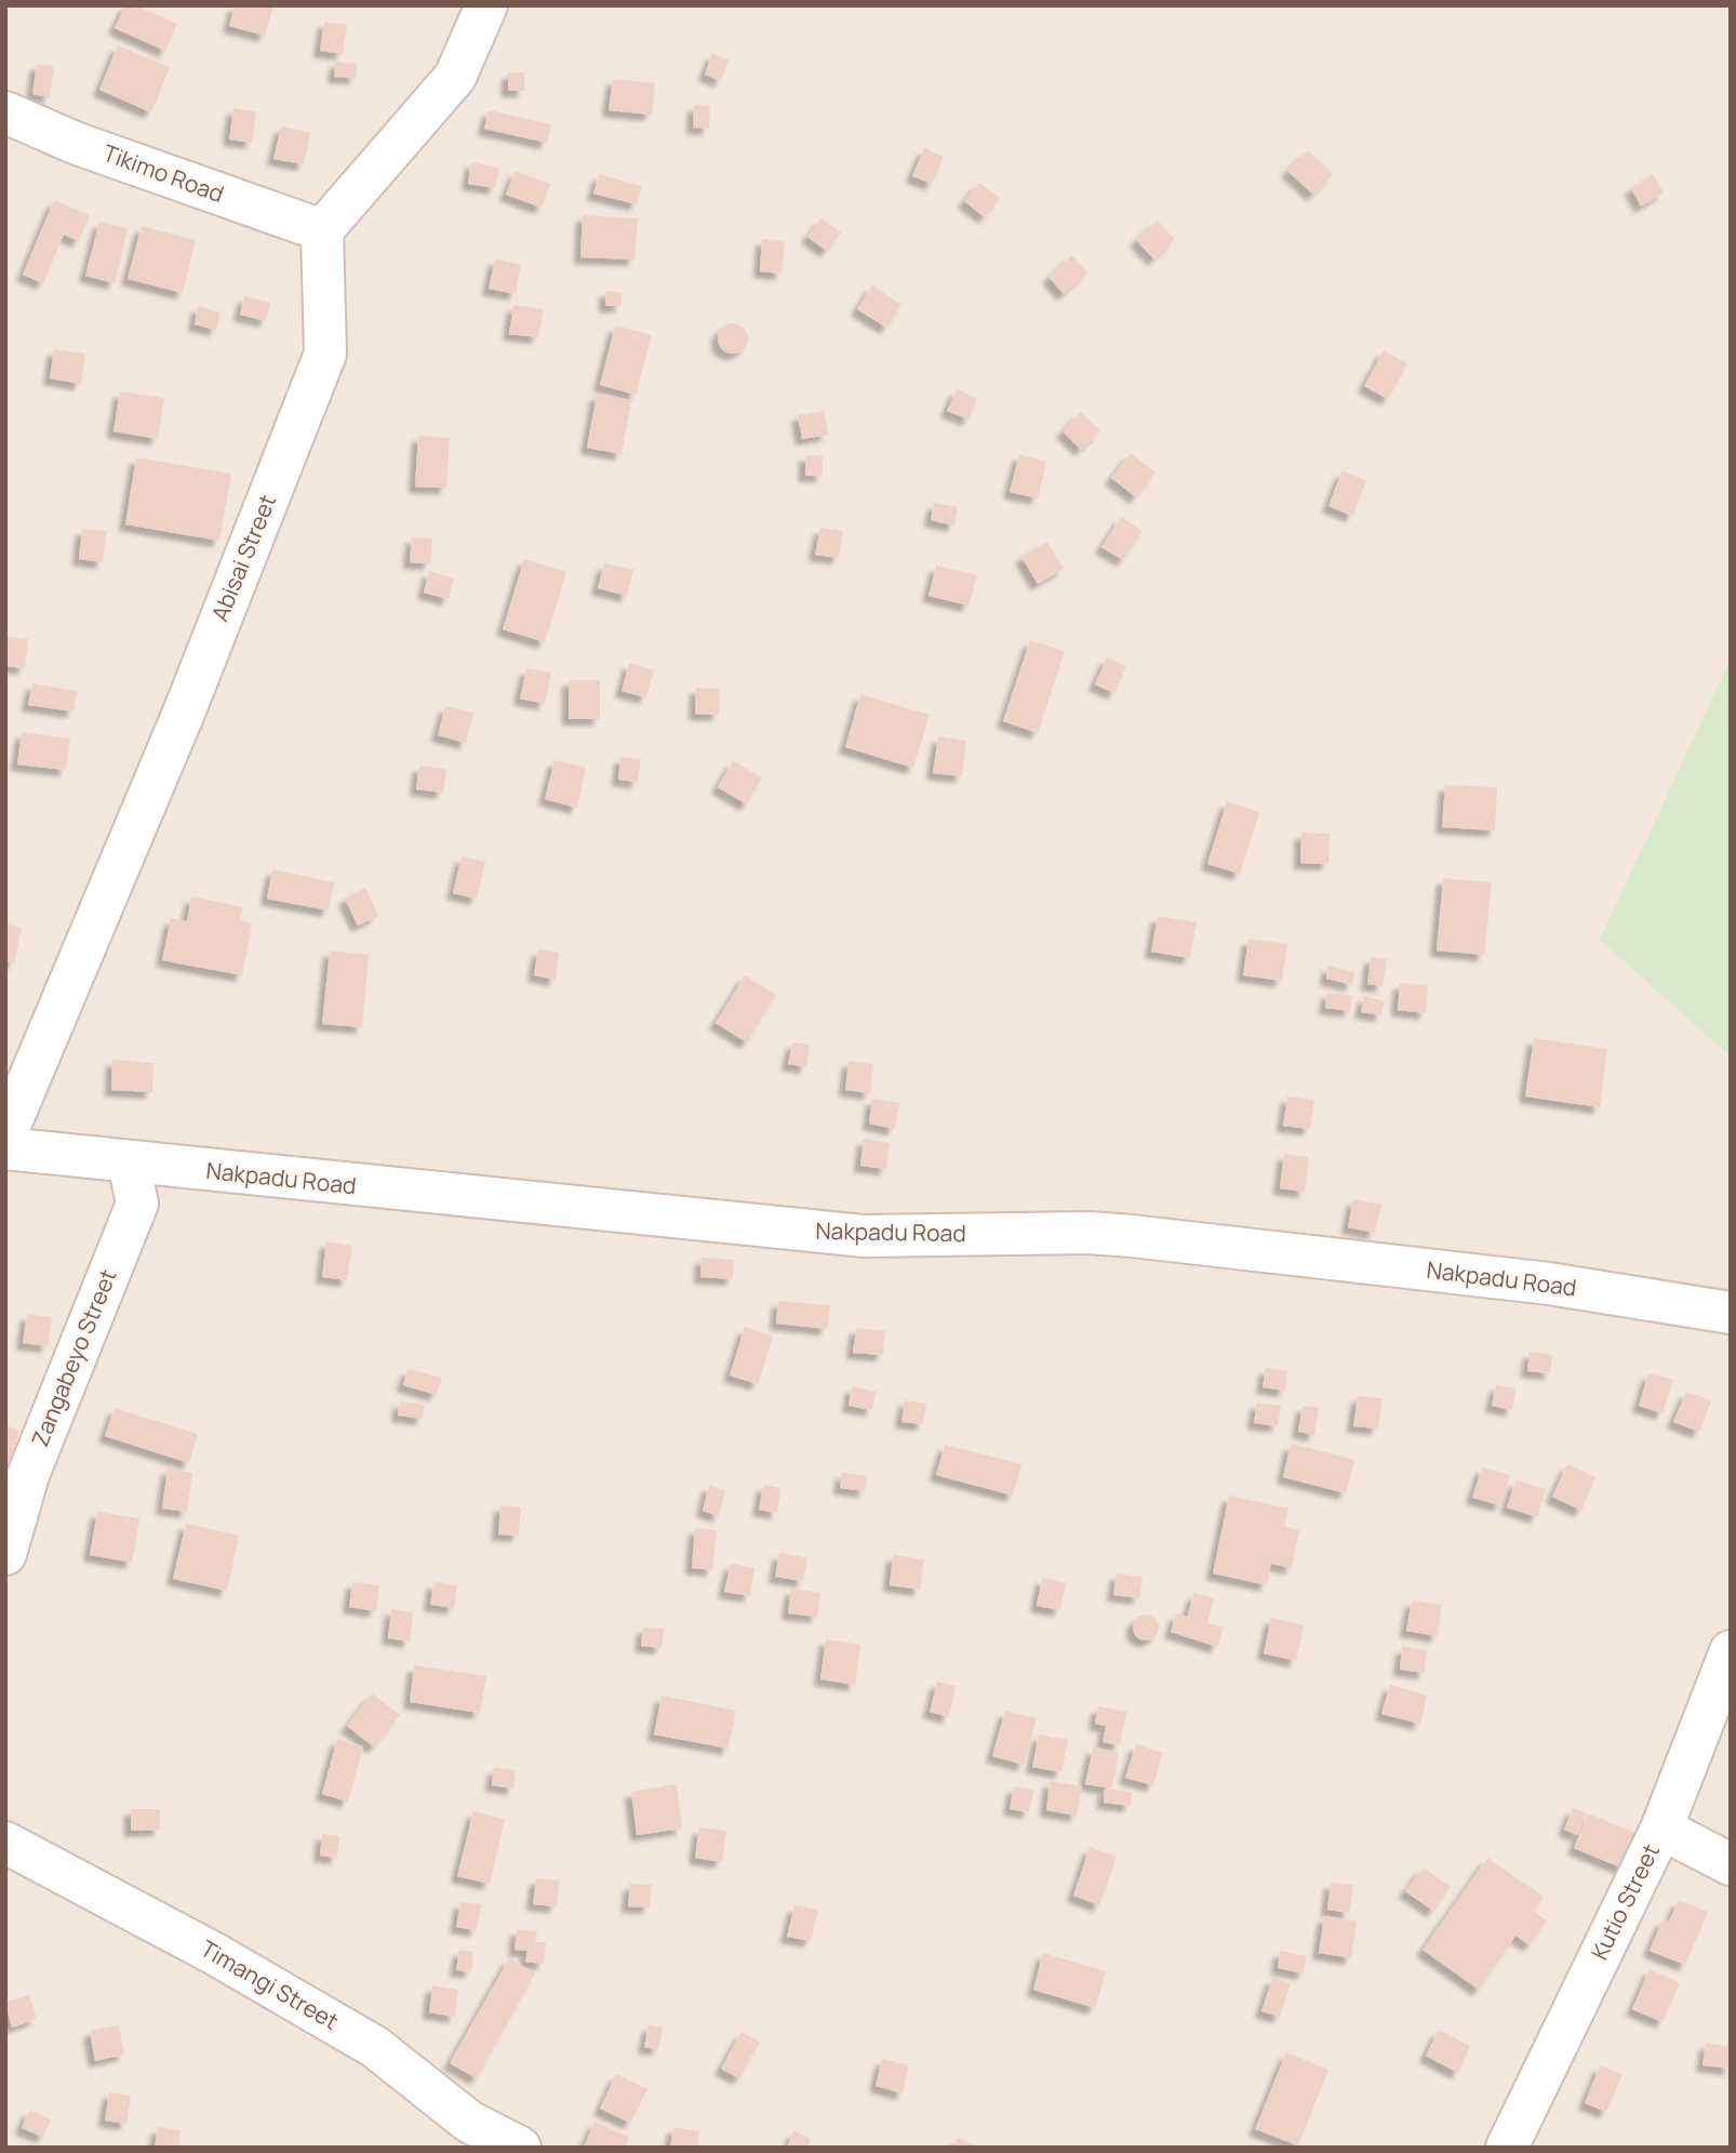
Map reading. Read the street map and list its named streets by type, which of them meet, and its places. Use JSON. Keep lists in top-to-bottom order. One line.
{"streets":{"street":["Tikimo Road","Abisai Street","Nakpadu Road","Zangabeyo Street","Kutio Street","Timangi Street"]},"crossings":[["Tikimo Road","Abisai Street"],["Nakpadu Road","Zangabeyo Street"]]}
